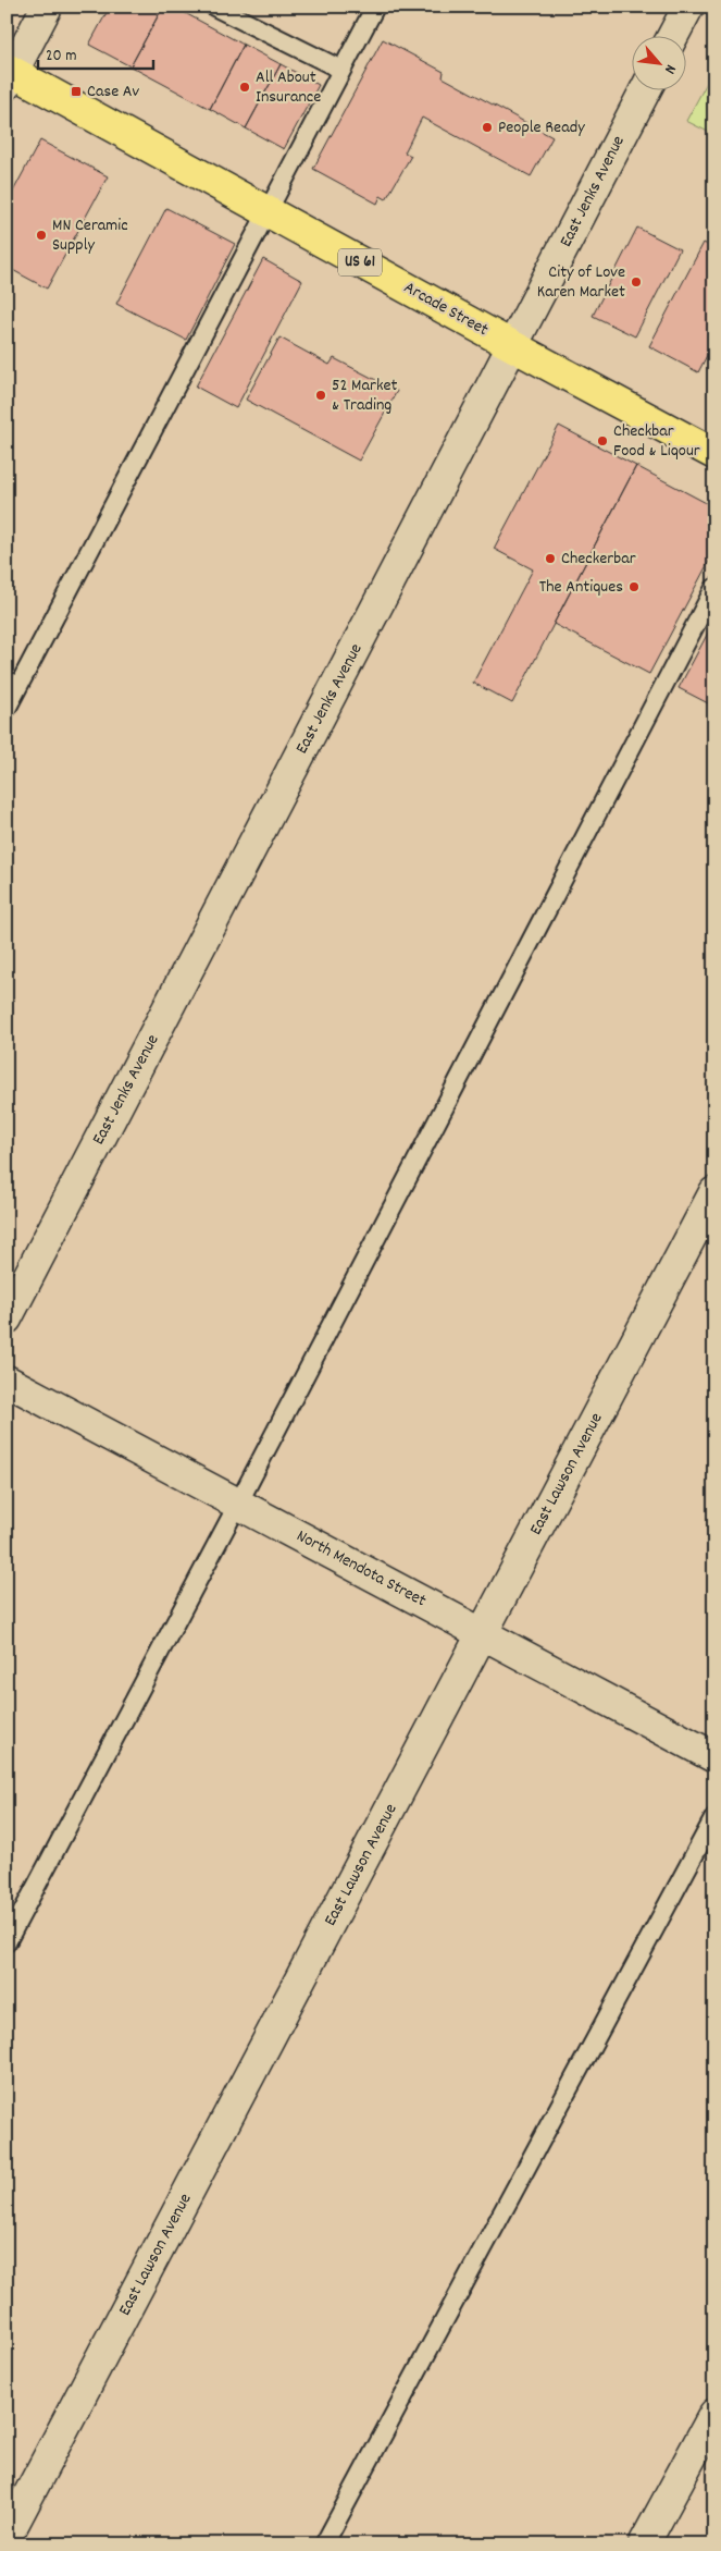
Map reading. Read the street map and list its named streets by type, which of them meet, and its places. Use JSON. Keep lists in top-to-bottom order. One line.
{"streets":{"main road":["US 61","Arcade Street"],"street":["East Jenks Avenue","East Lawson Avenue","North Mendota Street"]},"crossings":[["East Jenks Avenue","Arcade Street"],["East Lawson Avenue","North Mendota Street"]],"places":{"other":["All About Insurance","People Ready","MN Ceramic Supply","City of Love Karen Market","52 Market & Trading","Checkbar Food & Liqour","Checkerbar","The Antiques"],"transit":["Case Av"]},"scale_bar":"20 m","north":"bottom right"}
